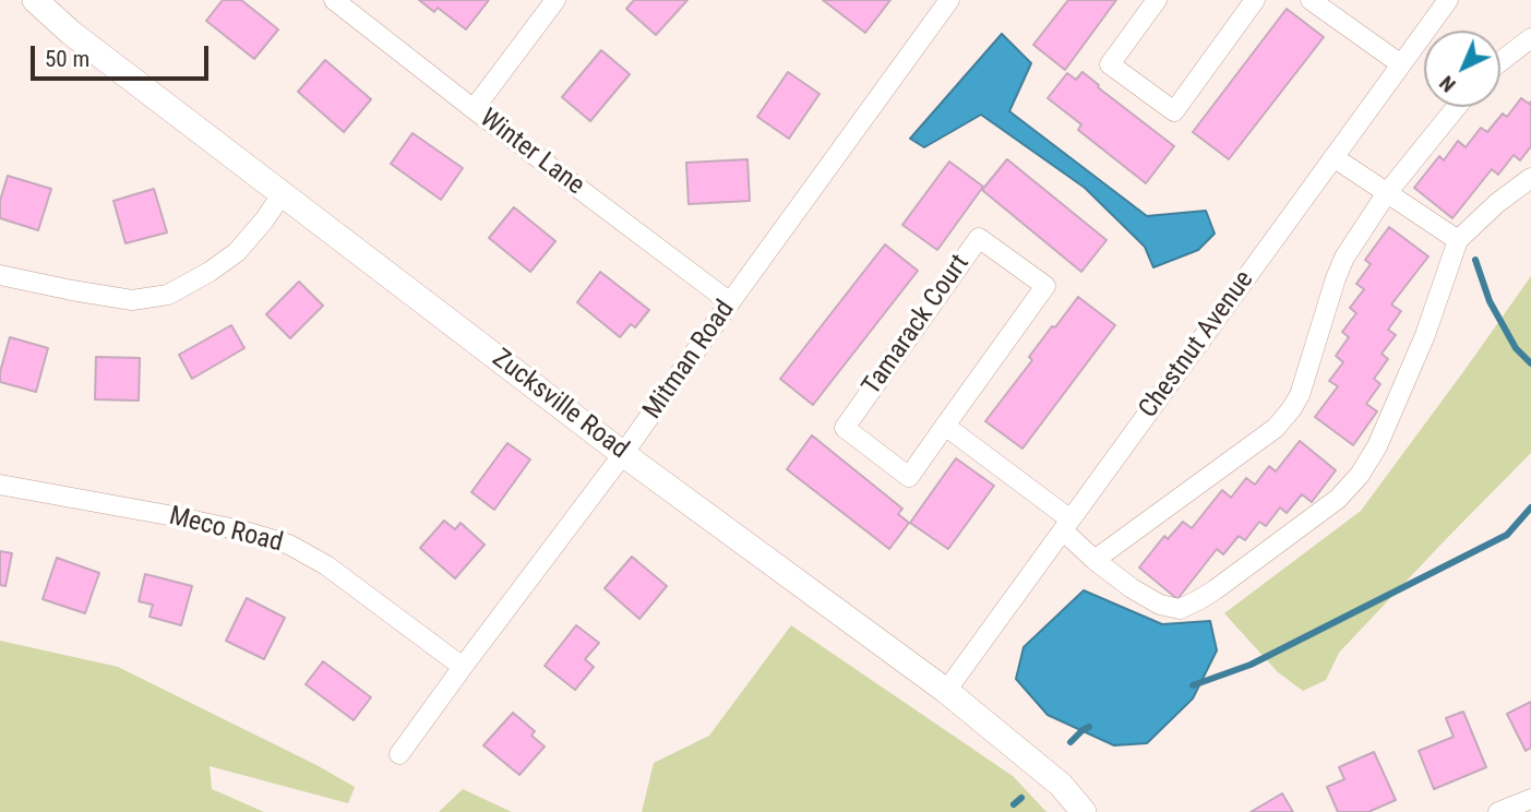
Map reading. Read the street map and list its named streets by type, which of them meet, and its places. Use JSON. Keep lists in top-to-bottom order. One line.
{"streets":{"street":["Winter Lane","Tamarack Court","Chestnut Avenue","Mitman Road","Zucksville Road","Meco Road"]},"crossings":[["Winter Lane","Mitman Road"],["Chestnut Avenue","Zucksville Road"],["Mitman Road","Zucksville Road"],["Mitman Road","Meco Road"]],"scale_bar":"50 m","north":"bottom left"}
